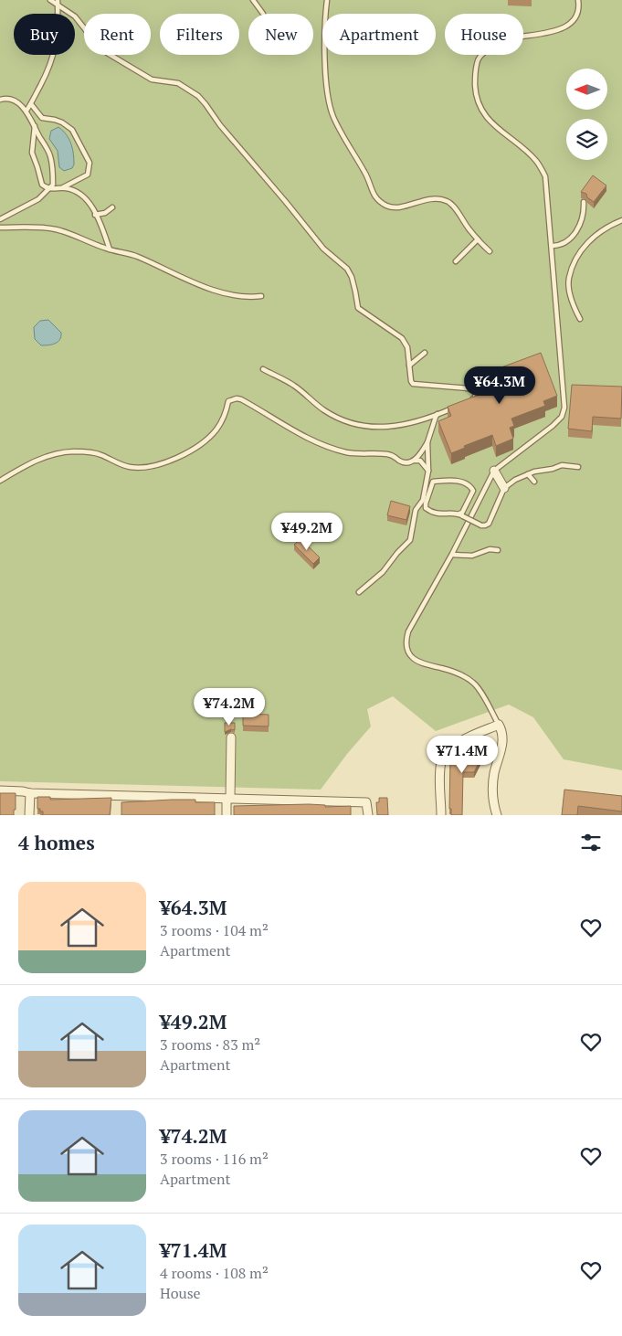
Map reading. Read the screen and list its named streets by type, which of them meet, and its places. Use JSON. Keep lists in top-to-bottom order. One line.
{"north":"left","page":{"chip":["Buy","Rent","Filters","New","Apartment","House"],"price":["¥64.3M","¥49.2M","¥74.2M","¥71.4M"],"heading":"4 homes","list":[{"name":"¥64.3M","note":"3 rooms · 104 m² · Apartment"},{"name":"¥49.2M","note":"3 rooms · 83 m² · Apartment"},{"name":"¥74.2M","note":"3 rooms · 116 m² · Apartment"},{"name":"¥71.4M","note":"4 rooms · 108 m² · House"}]}}
